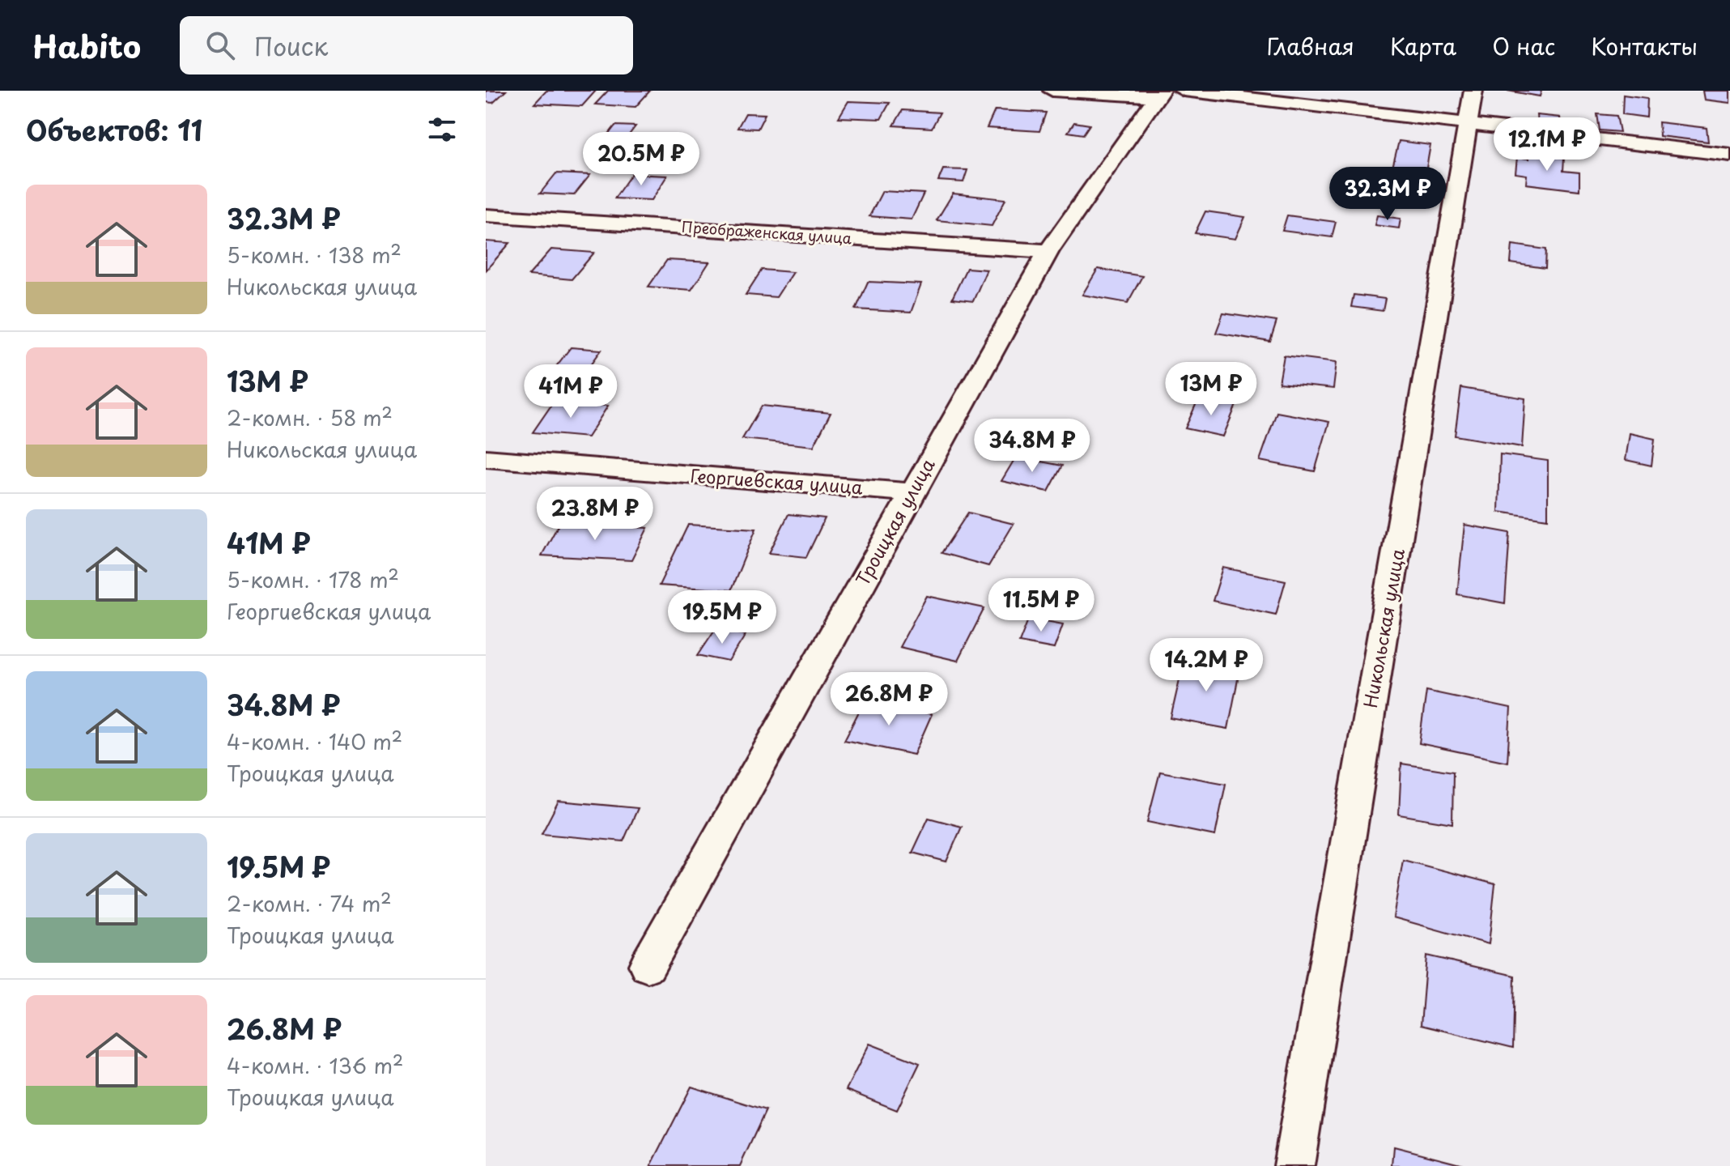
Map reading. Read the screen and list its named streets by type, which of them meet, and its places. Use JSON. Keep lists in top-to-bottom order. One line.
{"streets":{"street":["Преображенская улица","Георгиевская улица","Троицкая улица","Никольская улица"]},"crossings":[["Преображенская улица","Троицкая улица"],["Георгиевская улица","Троицкая улица"]],"page":{"header":"Habito","search":"Поиск","nav":["Главная","Карта","О нас","Контакты"],"heading":"Объектов: 11","price":["12.1M ₽","20.5M ₽","32.3M ₽","13M ₽","41M ₽","34.8M ₽","23.8M ₽","11.5M ₽","19.5M ₽","14.2M ₽","26.8M ₽"],"list":[{"name":"32.3M ₽","note":"5-комн. · 138 m² · Никольская улица"},{"name":"13M ₽","note":"2-комн. · 58 m² · Никольская улица"},{"name":"41M ₽","note":"5-комн. · 178 m² · Георгиевская улица"},{"name":"34.8M ₽","note":"4-комн. · 140 m² · Троицкая улица"},{"name":"19.5M ₽","note":"2-комн. · 74 m² · Троицкая улица"},{"name":"26.8M ₽","note":"4-комн. · 136 m² · Троицкая улица"}]}}
